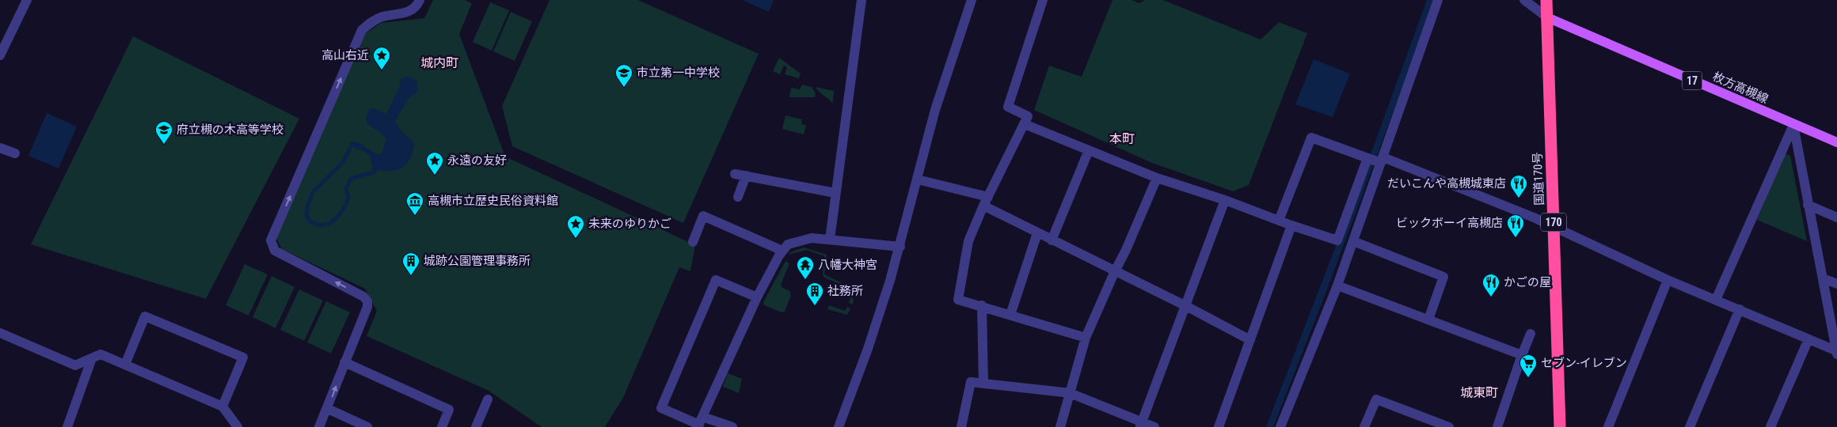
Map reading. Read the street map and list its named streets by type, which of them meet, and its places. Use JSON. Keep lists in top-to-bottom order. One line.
{"streets":{"highway":["国道170号","170"],"main road":["17","枚方高槻線"]},"crossings":[["枚方高槻線","国道170号"]],"districts":["城内町","本町","城東町"],"places":{"place":["高山右近","永遠の友好","未来のゆりかご"],"school or university":["市立第一中学校","府立槻の木高等学校"],"restaurant":["だいこんや高槻城東店","ビックボーイ高槻店","かごの屋"],"museum":["高槻市立歴史民俗資料館"],"building":["城跡公園管理事務所","社務所"],"temple":["八幡大神宮"],"supermarket":["セブン-イレブン"]}}
